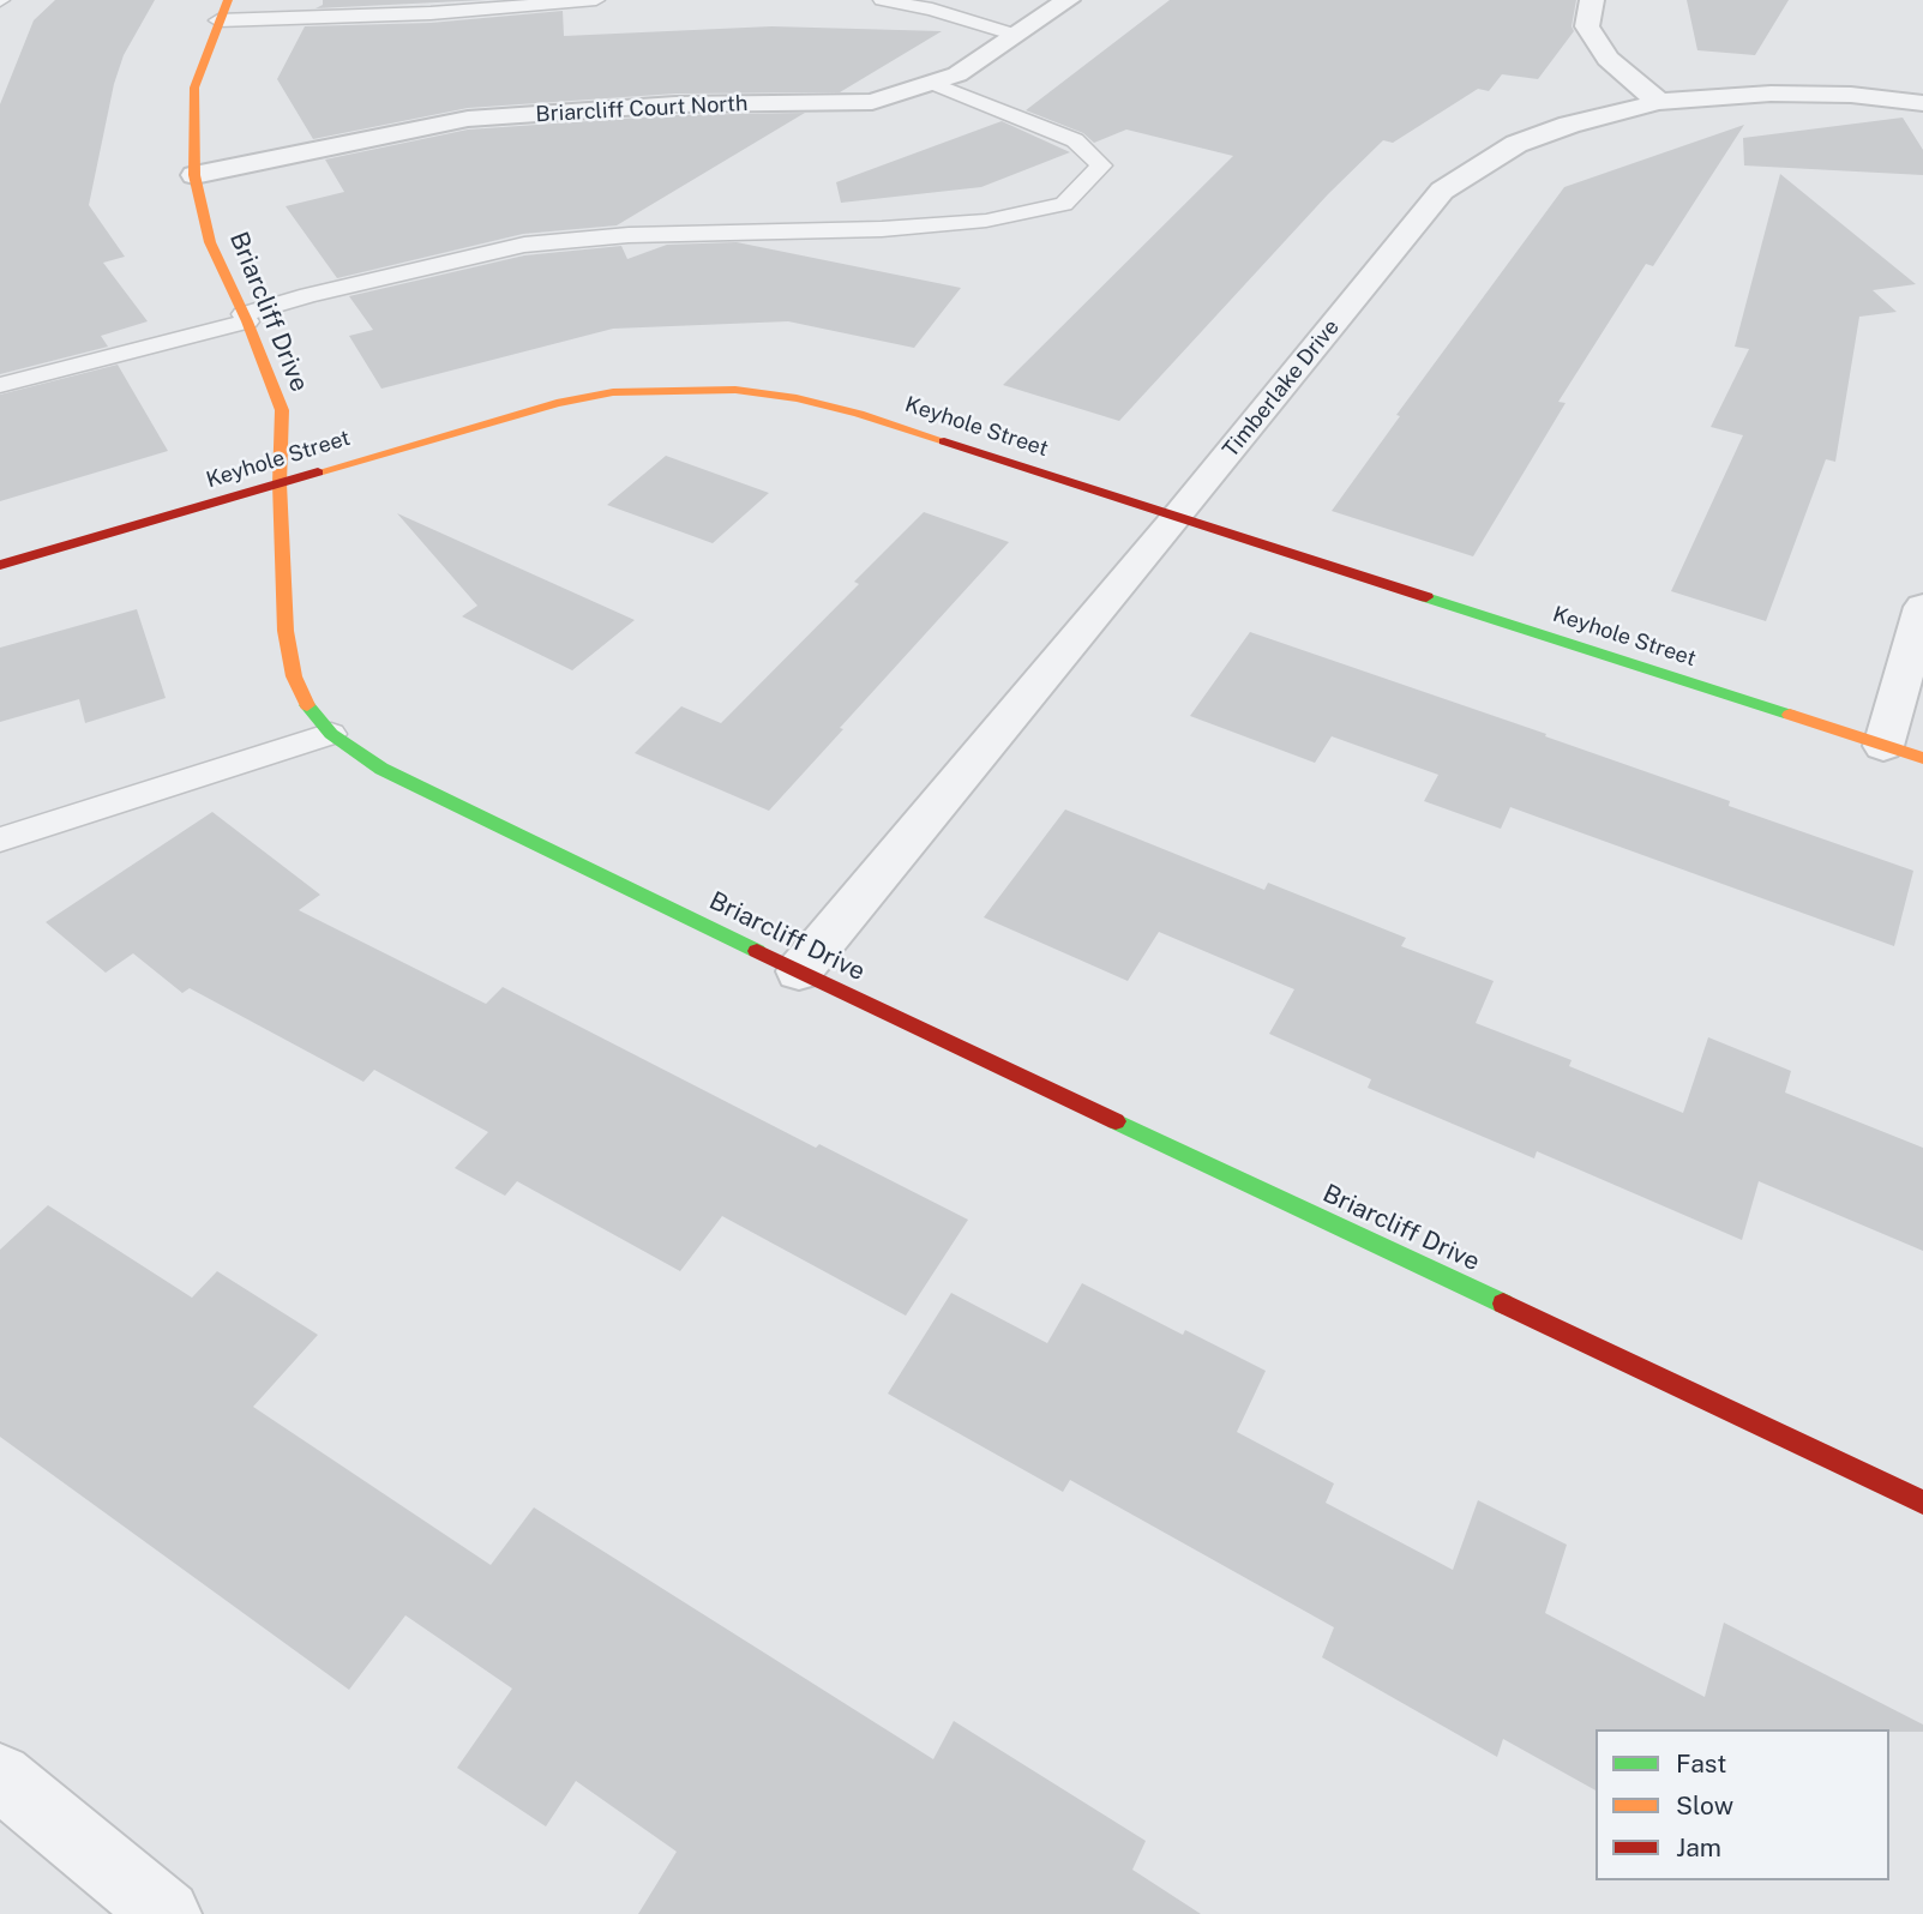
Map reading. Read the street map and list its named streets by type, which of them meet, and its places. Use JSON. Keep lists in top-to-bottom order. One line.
{"streets":{"street":["Briarcliff Court North","Briarcliff Drive","Timberlake Drive","Keyhole Street"]},"crossings":[["Briarcliff Court North","Briarcliff Drive"],["Briarcliff Drive","Timberlake Drive"],["Briarcliff Drive","Keyhole Street"],["Timberlake Drive","Keyhole Street"]],"legend":["Fast","Slow","Jam"]}
